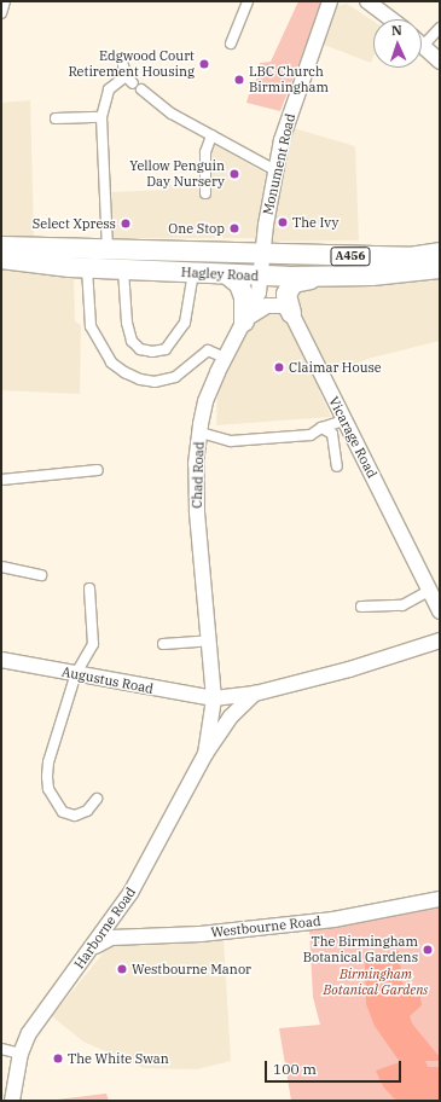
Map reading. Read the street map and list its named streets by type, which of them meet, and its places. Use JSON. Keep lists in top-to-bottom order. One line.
{"streets":{"highway":["A456","Hagley Road"],"main road":["Monument Road","Vicarage Road","Chad Road","Augustus Road","Westbourne Road","Harborne Road"]},"crossings":[["Monument Road","Hagley Road"],["Monument Road","Chad Road"],["Hagley Road","Chad Road"],["Chad Road","Augustus Road"],["Chad Road","Harborne Road"],["Augustus Road","Harborne Road"],["Westbourne Road","Harborne Road"]],"parks":["Birmingham Botanical Gardens"],"places":["Edgwood Court Retirement Housing","LBC Church Birmingham","Yellow Penguin Day Nursery","The Ivy","Select Xpress","One Stop","Claimar House","The Birmingham Botanical Gardens","Westbourne Manor","The White Swan"],"scale_bar":"100 m","north":"top"}
